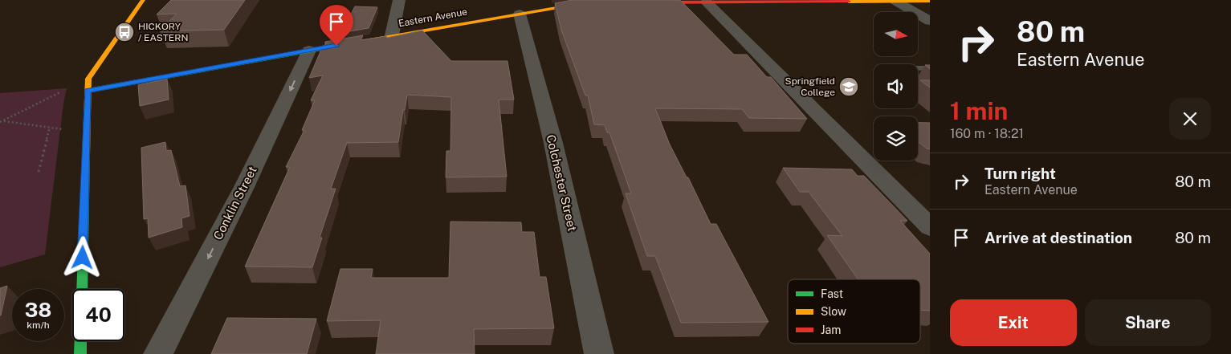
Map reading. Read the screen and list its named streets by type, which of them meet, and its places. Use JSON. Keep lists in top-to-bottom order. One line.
{"streets":{"street":["Eastern Avenue","Colchester Street","Conklin Street"]},"crossings":[["Eastern Avenue","Colchester Street"],["Eastern Avenue","Conklin Street"]],"places":{"bus stop":["HICKORY / EASTERN"],"school or university":["Springfield College"]},"legend":["Fast","Slow","Jam"],"north":"right","page":{"turn":["80 m","Eastern Avenue"],"heading":["1 min","160 m · 18:21"],"list":[{"name":"Turn right","note":"Eastern Avenue","value":"80 m"},{"name":"Arrive at destination","value":"80 m"}],"speed":"38 km/h","limit":"40","buttons":["Exit","Share"]}}
